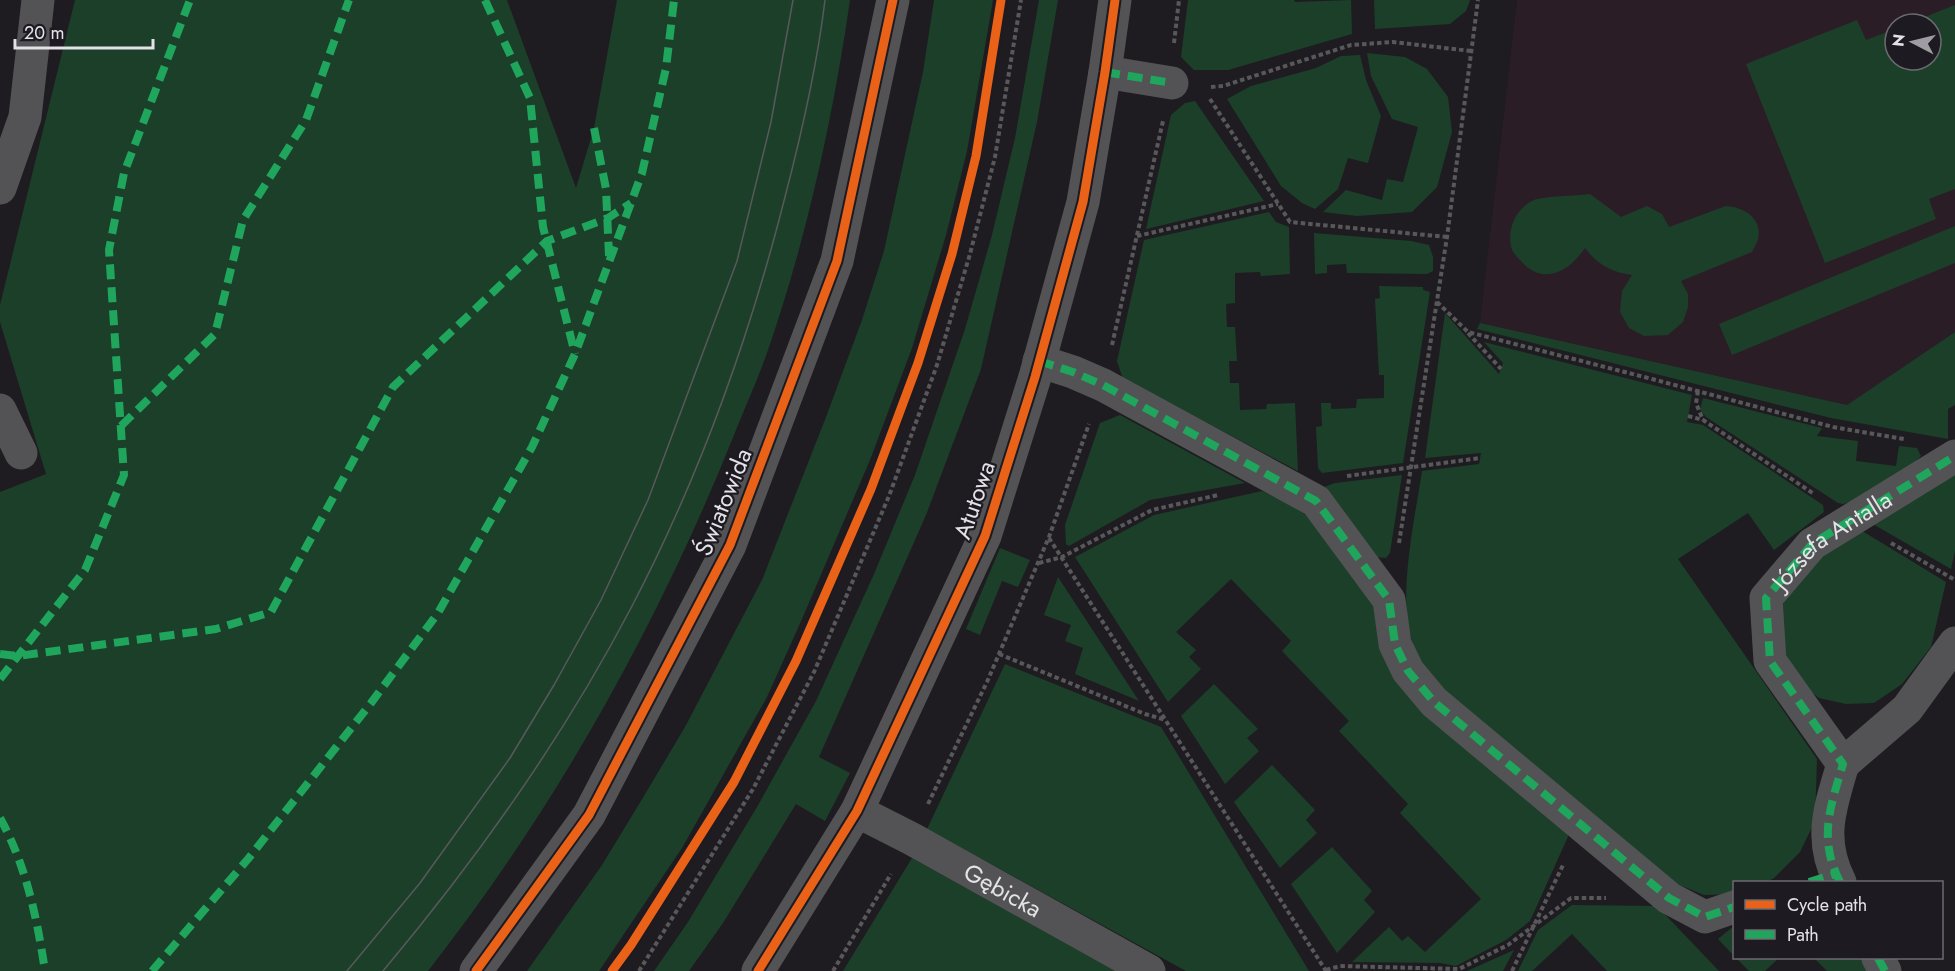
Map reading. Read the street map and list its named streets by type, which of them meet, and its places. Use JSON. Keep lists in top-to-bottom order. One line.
{"streets":{"street":["Atutowa","Światowida","Józsefa Antalla","Gębicka"]},"crossings":[["Atutowa","Gębicka"]],"legend":["Cycle path","Path"],"scale_bar":"20 m","north":"left"}
